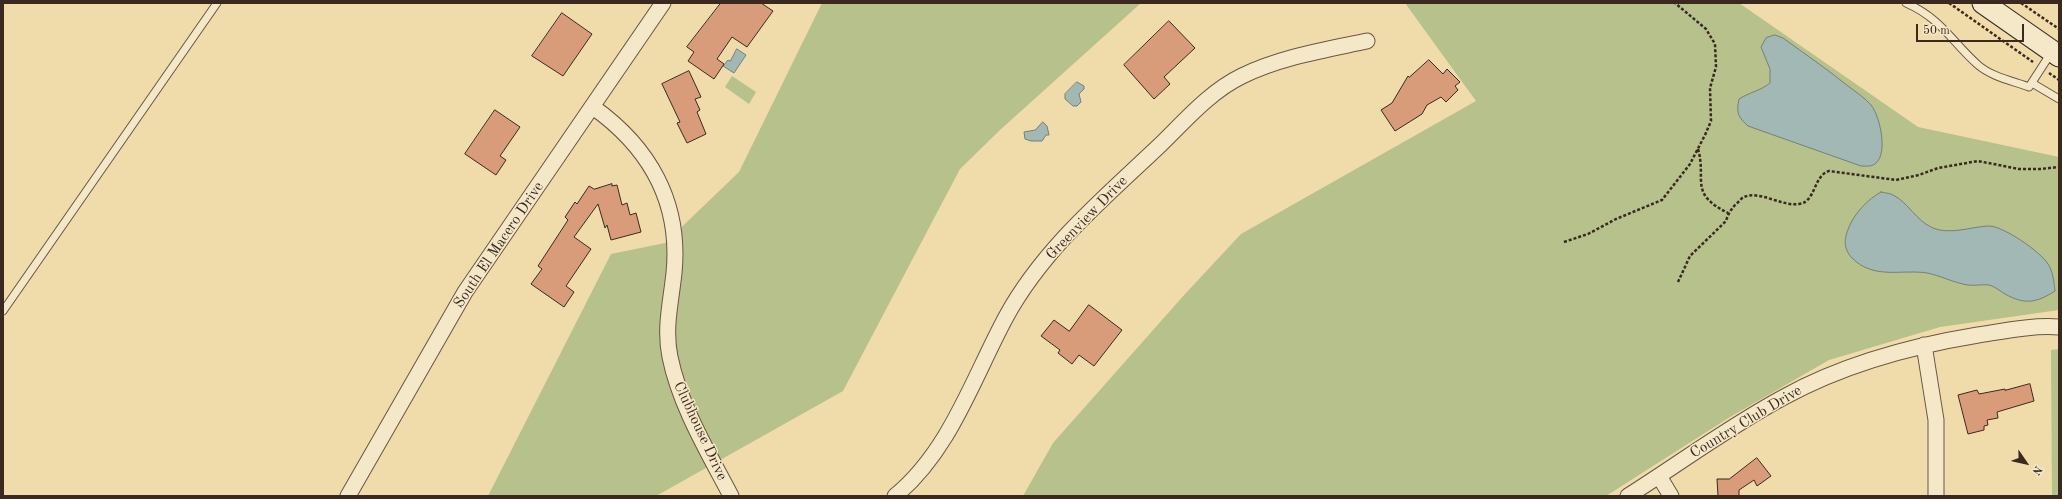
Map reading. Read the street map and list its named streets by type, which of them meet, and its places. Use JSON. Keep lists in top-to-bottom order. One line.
{"streets":{"street":["Greenview Drive","South El Macero Drive","Country Club Drive","Clubhouse Drive"]},"crossings":[["South El Macero Drive","Clubhouse Drive"]],"scale_bar":"50 m","north":"bottom right"}
